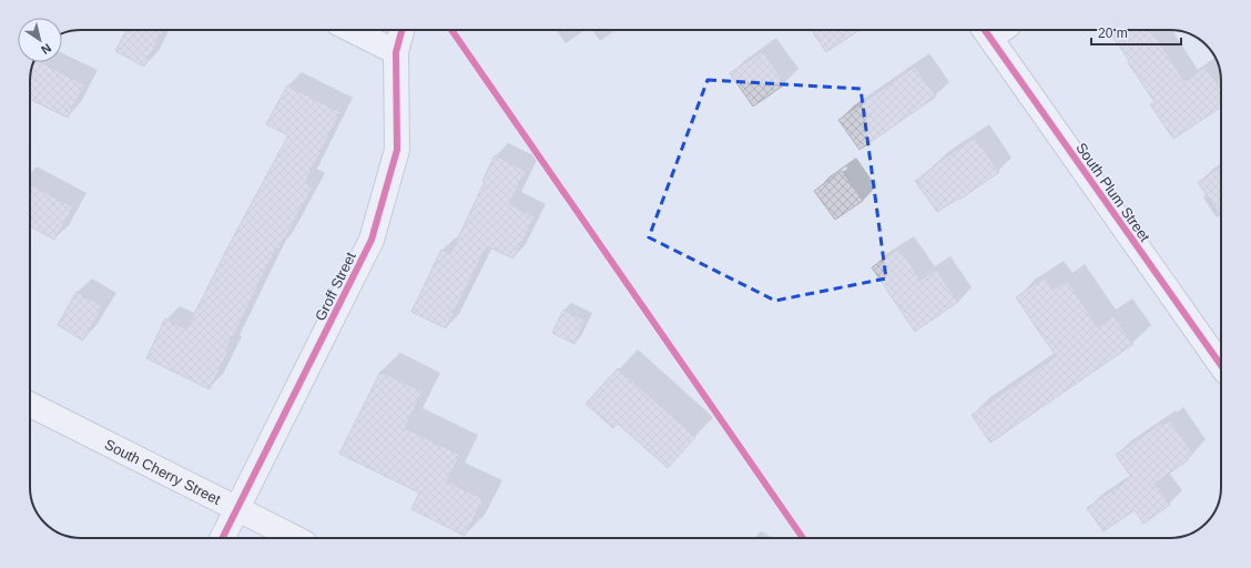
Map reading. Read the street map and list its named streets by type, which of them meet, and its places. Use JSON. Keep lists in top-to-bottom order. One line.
{"streets":{"street":["South Plum Street","Groff Street","South Cherry Street"]},"crossings":[["Groff Street","South Cherry Street"]],"scale_bar":"20 m","north":"bottom right"}
